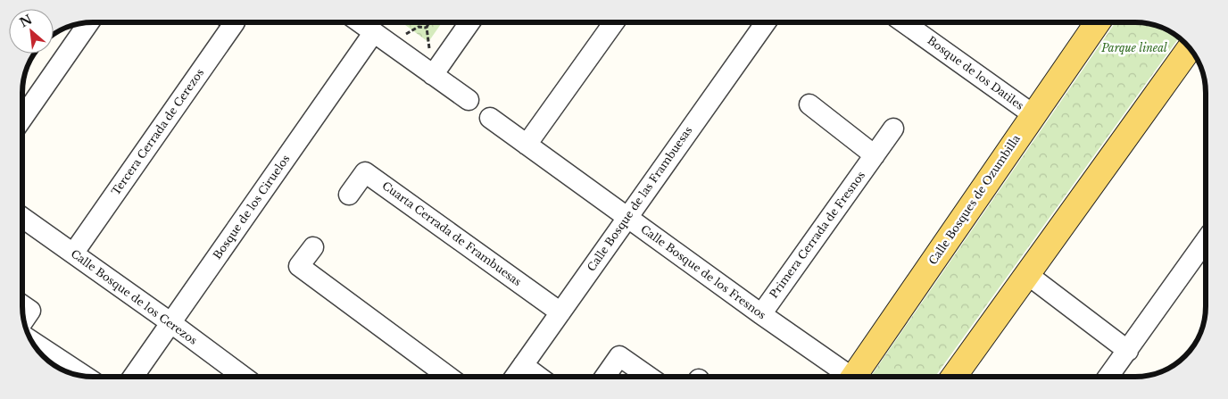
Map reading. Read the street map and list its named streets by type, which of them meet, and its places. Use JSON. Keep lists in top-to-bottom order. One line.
{"streets":{"main road":["Calle Bosques de Ozumbilla"],"street":["Bosque de los Datiles","Tercera Cerrada de Cerezos","Calle Bosque de las Frambuesas","Bosque de los Ciruelos","Cuarta Cerrada de Frambuesas","Primera Cerrada de Fresnos","Calle Bosque de los Fresnos","Calle Bosque de los Cerezos"]},"crossings":[["Bosque de los Datiles","Calle Bosques de Ozumbilla"],["Tercera Cerrada de Cerezos","Calle Bosque de los Cerezos"],["Calle Bosque de las Frambuesas","Cuarta Cerrada de Frambuesas"],["Calle Bosque de las Frambuesas","Calle Bosque de los Fresnos"],["Bosque de los Ciruelos","Calle Bosque de los Cerezos"],["Primera Cerrada de Fresnos","Calle Bosque de los Fresnos"]],"parks":["Parque lineal"],"north":"top left"}
